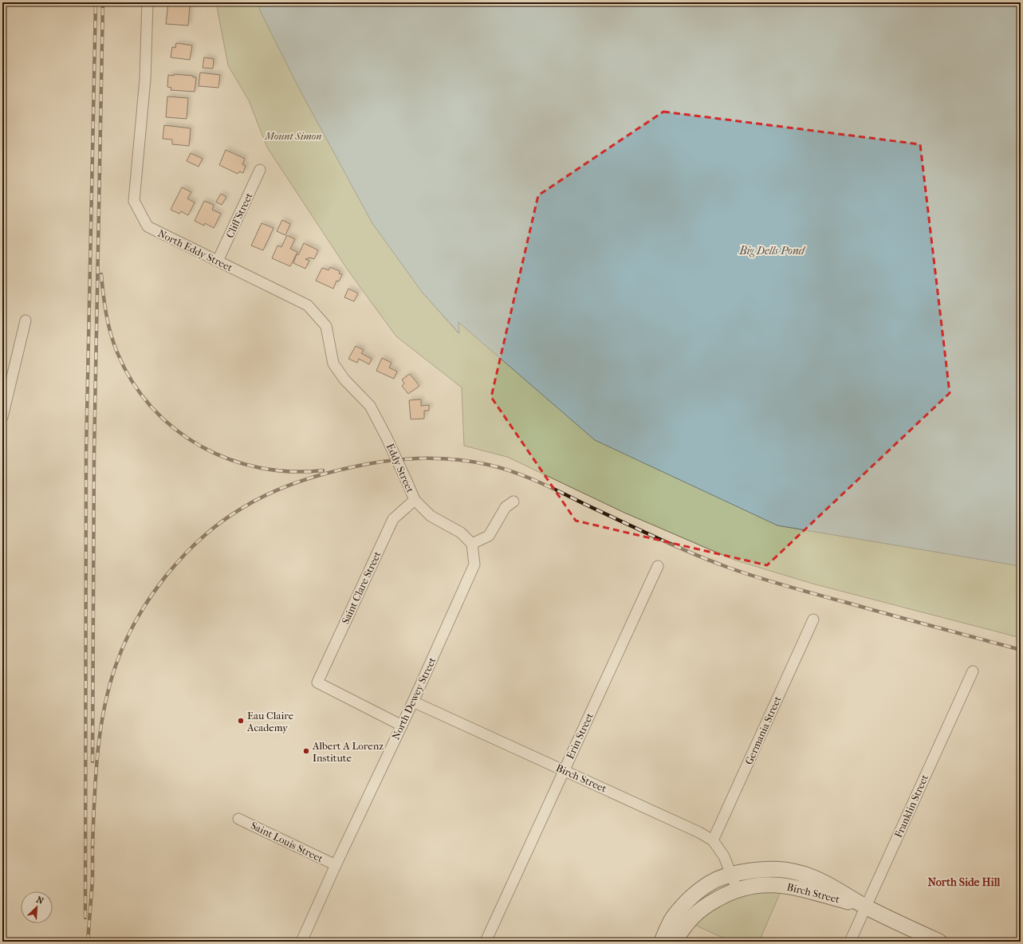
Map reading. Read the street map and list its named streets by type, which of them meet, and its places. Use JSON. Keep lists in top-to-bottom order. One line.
{"streets":{"main road":["Birch Street"],"street":["Cliff Street","North Eddy Street","Eddy Street","Saint Clare Street","North Dewey Street","Germania Street","Erin Street","Franklin Street","Saint Louis Street"]},"crossings":[["Cliff Street","North Eddy Street"],["North Eddy Street","Eddy Street"],["Eddy Street","Saint Clare Street"],["Saint Clare Street","North Dewey Street"],["North Dewey Street","Birch Street"],["North Dewey Street","Saint Louis Street"],["Germania Street","Birch Street"],["Erin Street","Birch Street"],["Birch Street","Franklin Street"]],"districts":["North Side Hill"],"water":["Big Dells Pond"],"parks":["Mount Simon"],"places":["Eau Claire Academy","Albert A Lorenz Institute"],"north":"top right"}
